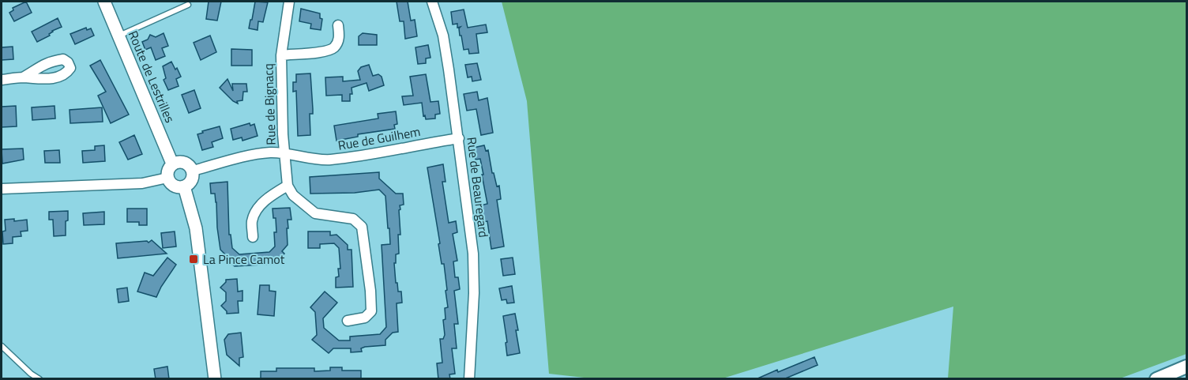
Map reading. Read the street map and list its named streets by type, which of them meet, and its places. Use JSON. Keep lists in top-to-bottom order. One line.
{"streets":{"street":["Route de Lestrilles","Rue de Bignacq","Rue de Guilhem","Rue de Beauregard"]},"crossings":[["Route de Lestrilles","Rue de Guilhem"],["Rue de Bignacq","Rue de Guilhem"],["Rue de Guilhem","Rue de Beauregard"]],"places":{"transit":["La Pince Camot"]}}
